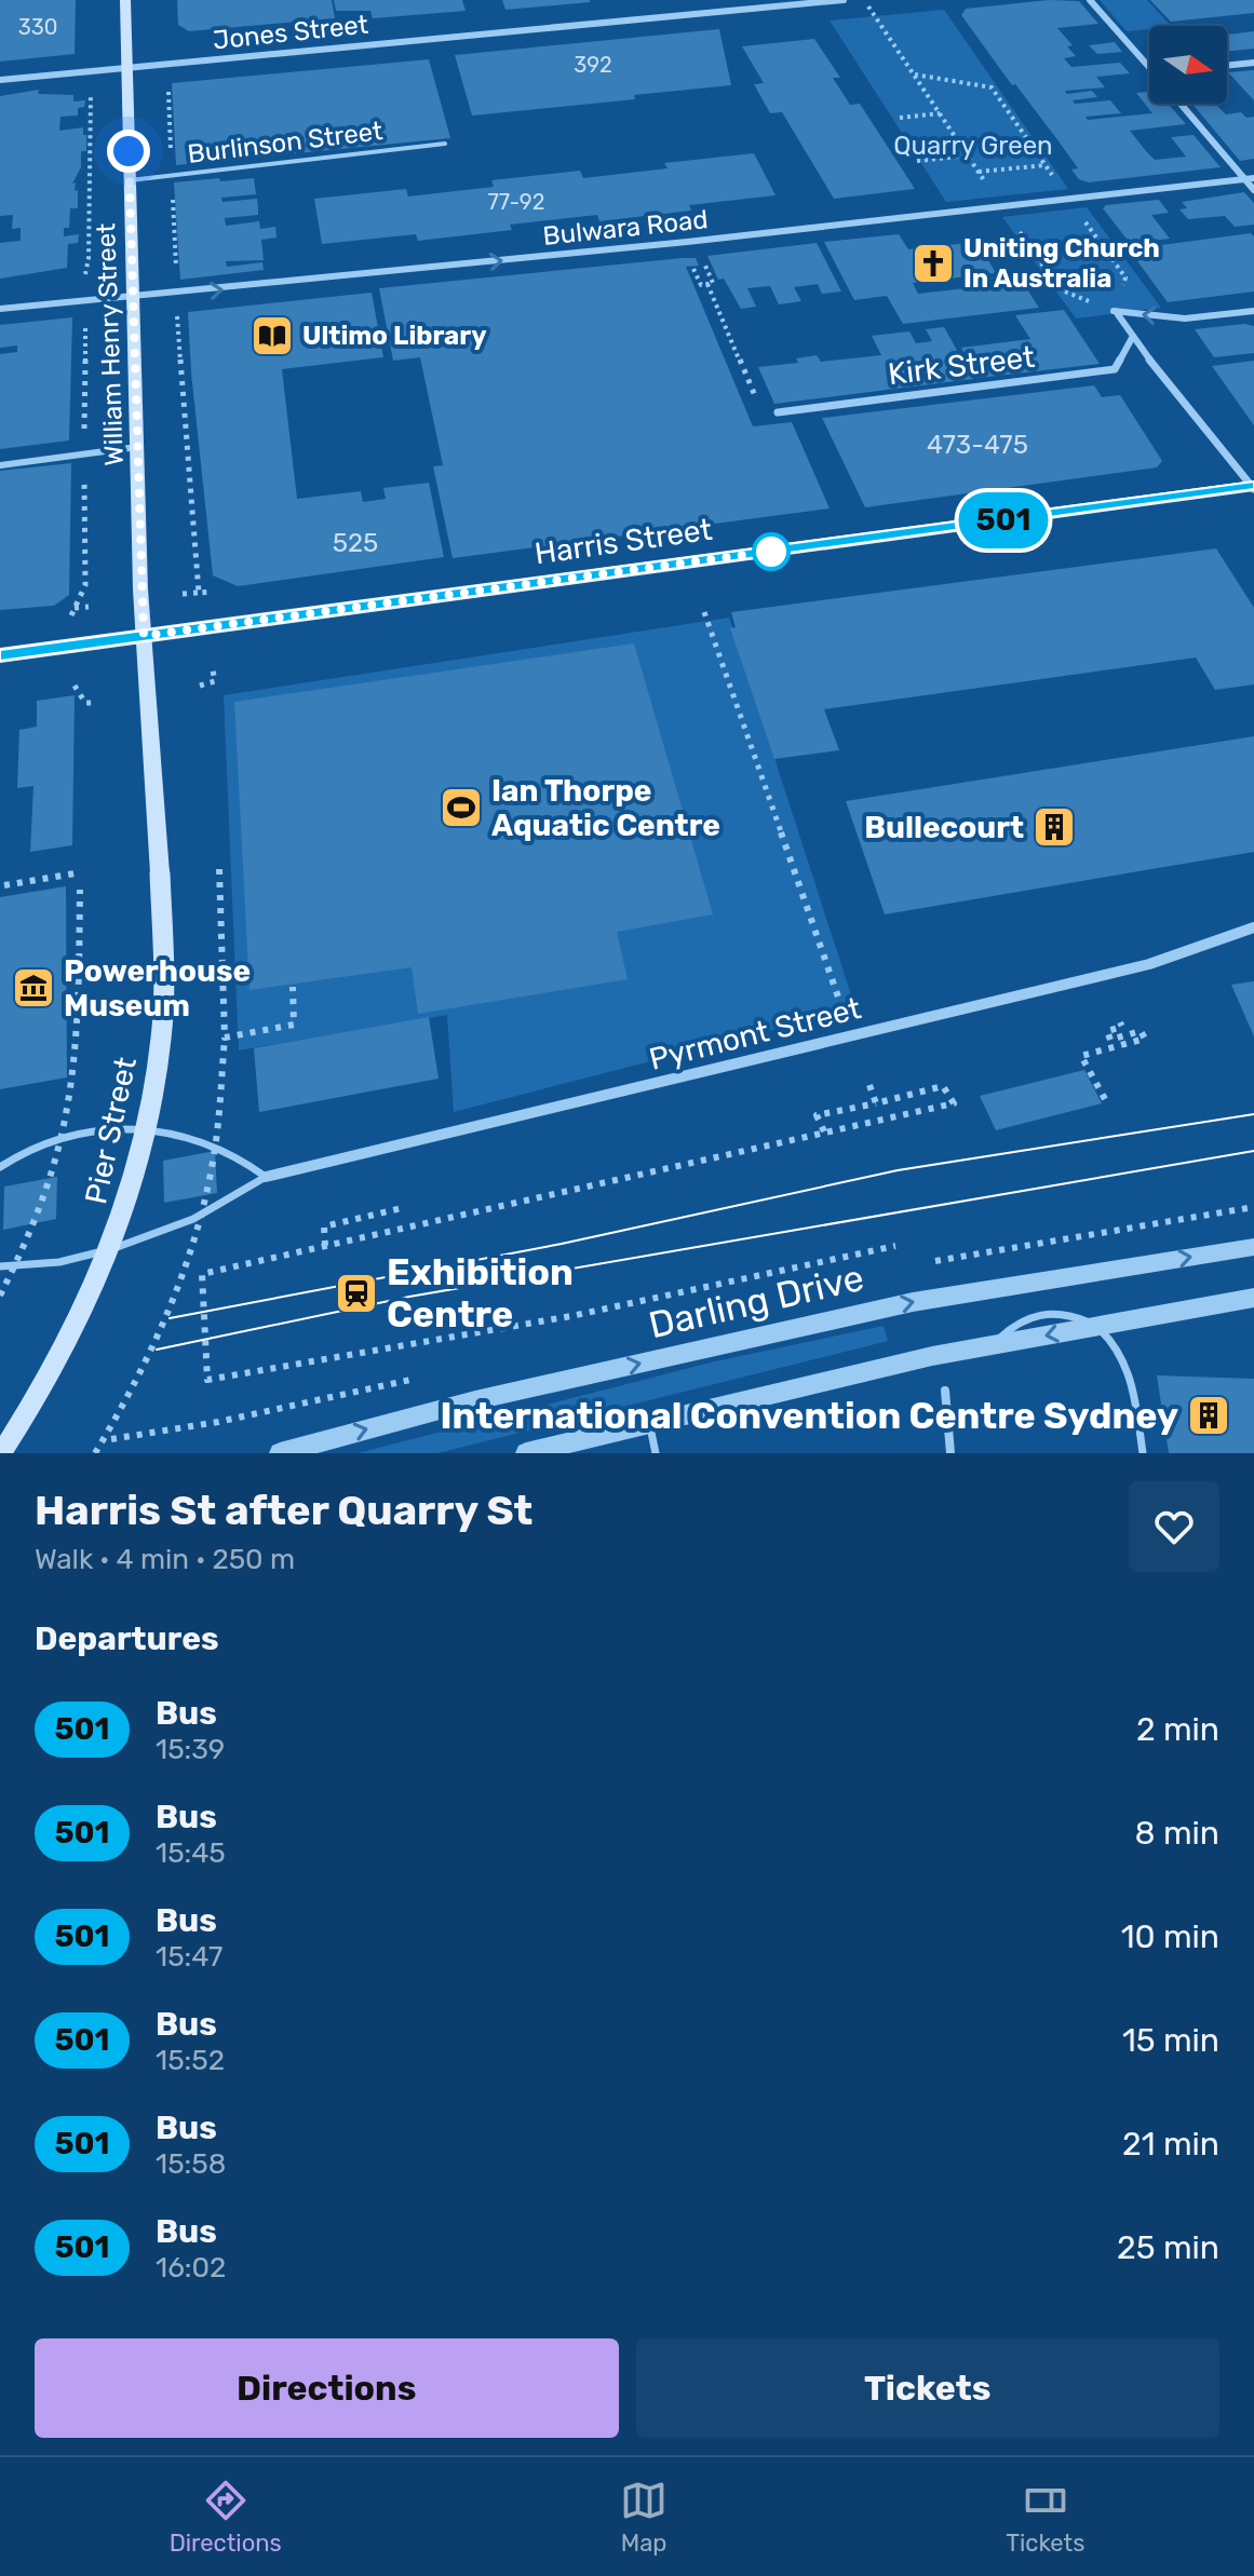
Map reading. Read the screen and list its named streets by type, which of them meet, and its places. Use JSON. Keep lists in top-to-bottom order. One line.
{"streets":{"main road":["William Henry Street","Harris Street","Pier Street"],"street":["Jones Street","Bulwara Road","Kirk Street","Pyrmont Street","Darling Drive"],"lane":["Burlinson Street"]},"crossings":[["Jones Street","William Henry Street"],["Burlinson Street","William Henry Street"],["Bulwara Road","William Henry Street"],["William Henry Street","Harris Street"],["William Henry Street","Pier Street"],["Harris Street","Pier Street"]],"one_way":["Bulwara Road"],"parks":["Quarry Green"],"places":{"church":["Uniting Church In Australia"],"library":["Ultimo Library"],"sports":["Ian Thorpe Aquatic Centre"],"building":["Bullecourt","International Convention Centre Sydney"],"museum":["Powerhouse Museum"],"station":["Exhibition Centre"]},"lines":["bus line 501"],"house_numbers":["330","392","77-92","473-475","525"],"north":"right","page":{"on_map":"501","heading":[["Harris St after Quarry St","Walk · 4 min · 250 m"],"Departures"],"list":[{"mark":"501","name":"Bus","note":"15:39","value":"2 min"},{"mark":"501","name":"Bus","note":"15:45","value":"8 min"},{"mark":"501","name":"Bus","note":"15:47","value":"10 min"},{"mark":"501","name":"Bus","note":"15:52","value":"15 min"},{"mark":"501","name":"Bus","note":"15:58","value":"21 min"},{"mark":"501","name":"Bus","note":"16:02","value":"25 min"}],"buttons":["Directions","Tickets"],"tabs":["Directions","Map","Tickets"]}}
